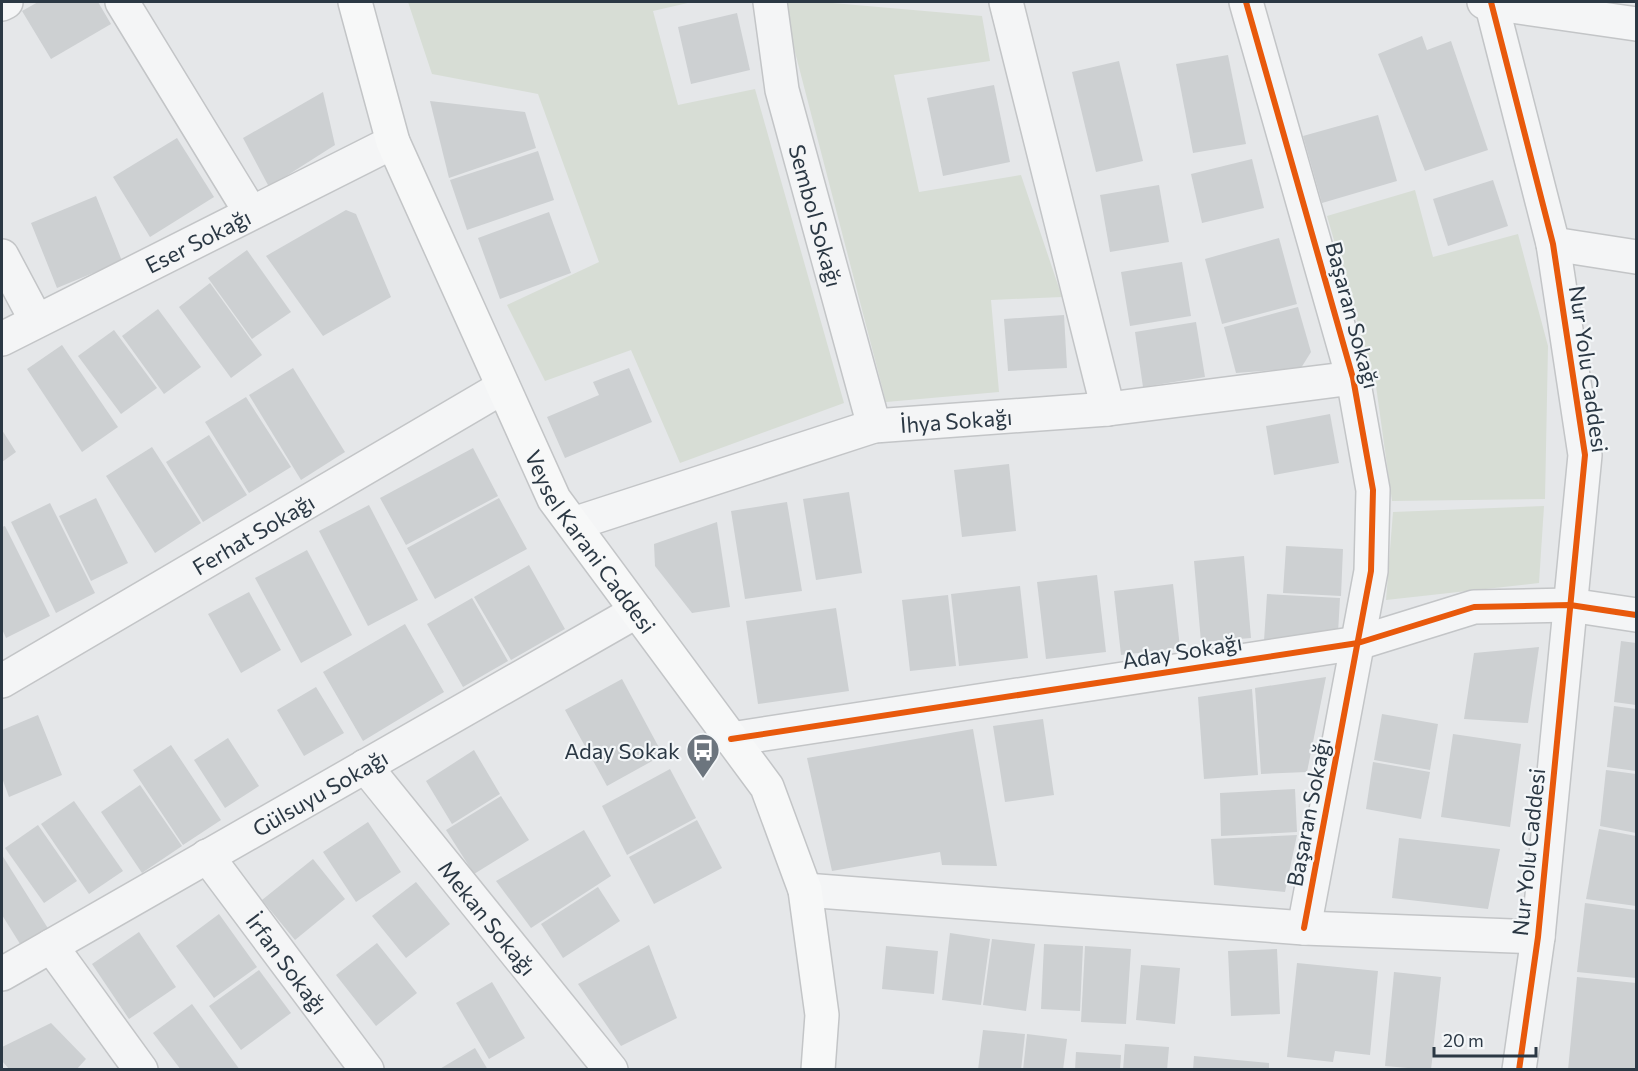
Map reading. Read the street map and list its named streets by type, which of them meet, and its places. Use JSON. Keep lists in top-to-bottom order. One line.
{"streets":{"main road":["Veysel Karani Caddesi"],"street":["Sembol Sokağı","Eser Sokağı","Başaran Sokağı","Nur Yolu Caddesi","İhya Sokağı","Ferhat Sokağı","Aday Sokağı","Gülsuyu Sokağı","Mekan Sokağı","İrfan Sokağı"]},"crossings":[["Sembol Sokağı","İhya Sokağı"],["Eser Sokağı","Veysel Karani Caddesi"],["Başaran Sokağı","İhya Sokağı"],["Başaran Sokağı","Aday Sokağı"],["Nur Yolu Caddesi","Aday Sokağı"],["İhya Sokağı","Veysel Karani Caddesi"],["Ferhat Sokağı","Veysel Karani Caddesi"],["Veysel Karani Caddesi","Aday Sokağı"],["Veysel Karani Caddesi","Gülsuyu Sokağı"],["Gülsuyu Sokağı","Mekan Sokağı"],["Gülsuyu Sokağı","İrfan Sokağı"]],"places":{"bus stop":["Aday Sokak"]},"scale_bar":"20 m"}
